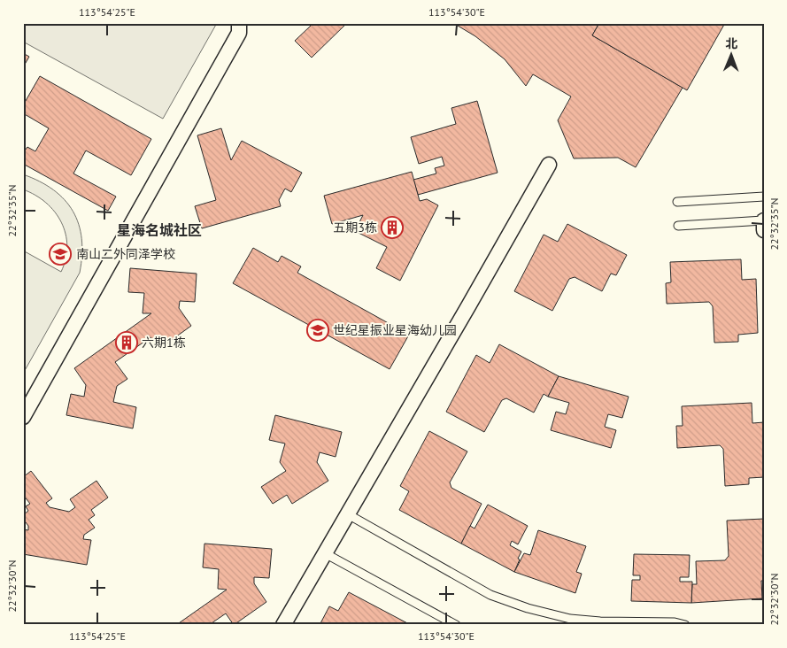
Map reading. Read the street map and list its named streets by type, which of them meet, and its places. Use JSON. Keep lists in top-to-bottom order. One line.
{"districts":["星海名城社区"],"places":{"building":["五期3栋","六期1栋"],"school or university":["南山二外同泽学校","世纪星振业星海幼儿园"]},"north":"top","coordinates":["113°54'25\"E","113°54'30\"E","22°32'35\"N","22°32'30\"N"]}
